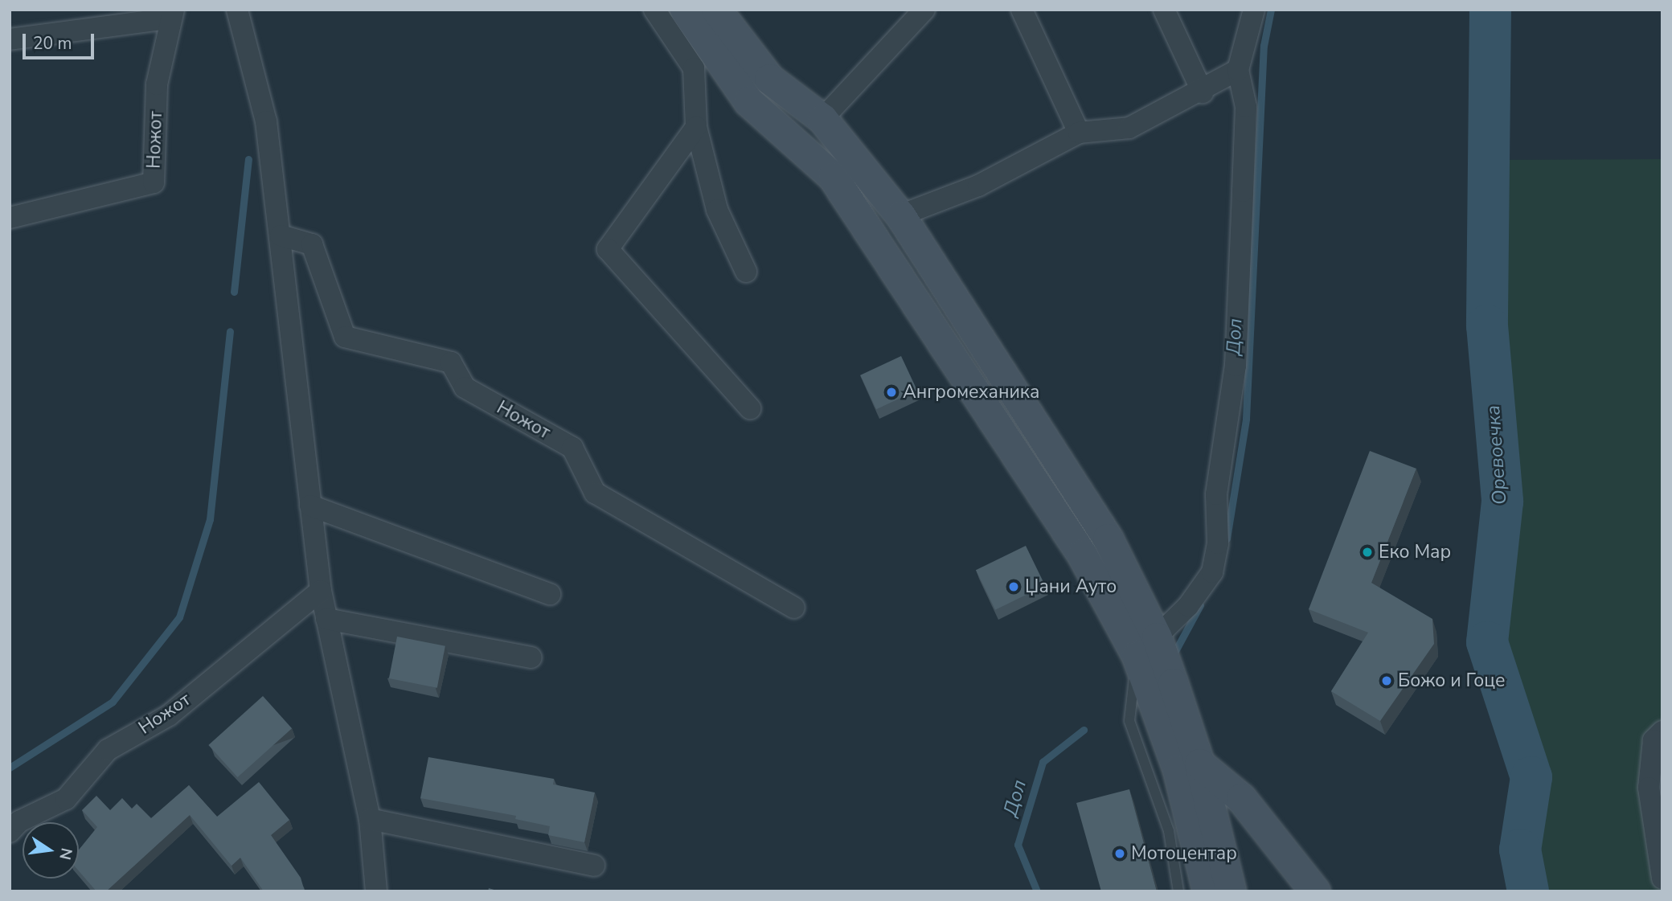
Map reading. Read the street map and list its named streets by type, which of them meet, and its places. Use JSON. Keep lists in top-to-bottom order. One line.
{"streets":{"street":["Ножот"]},"water":["Дол","Оревоечка"],"places":["Ангромеханика","Еко Мар","Џани Ауто","Божо и Гоце","Мотоцентар"],"scale_bar":"20 m","north":"right"}
